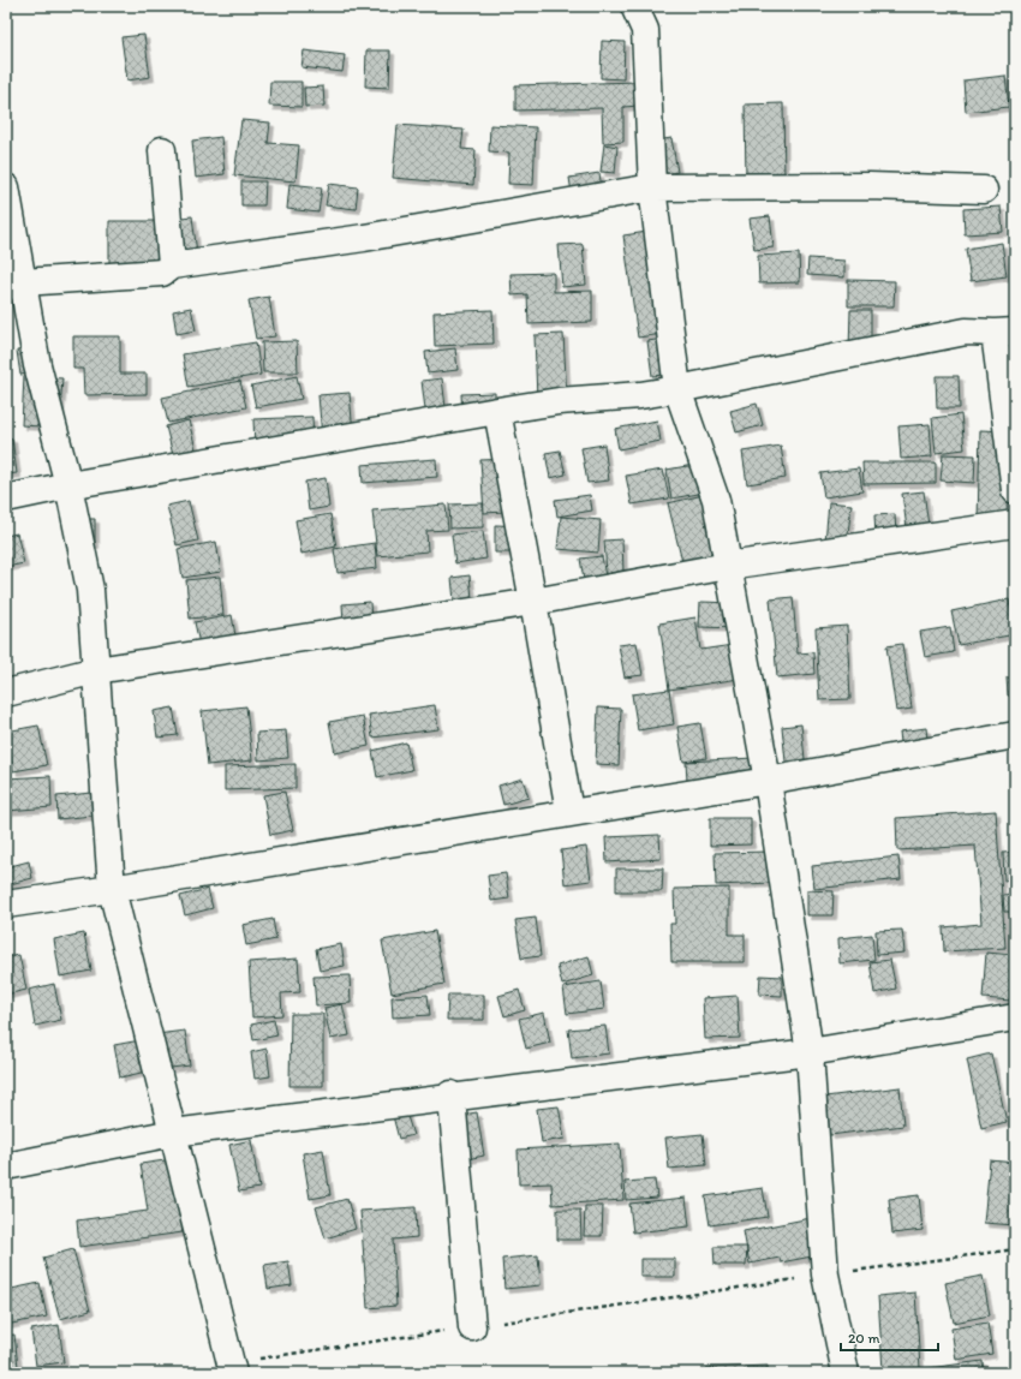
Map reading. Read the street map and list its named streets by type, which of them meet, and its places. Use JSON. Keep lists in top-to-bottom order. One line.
{"scale_bar":"20 m"}
